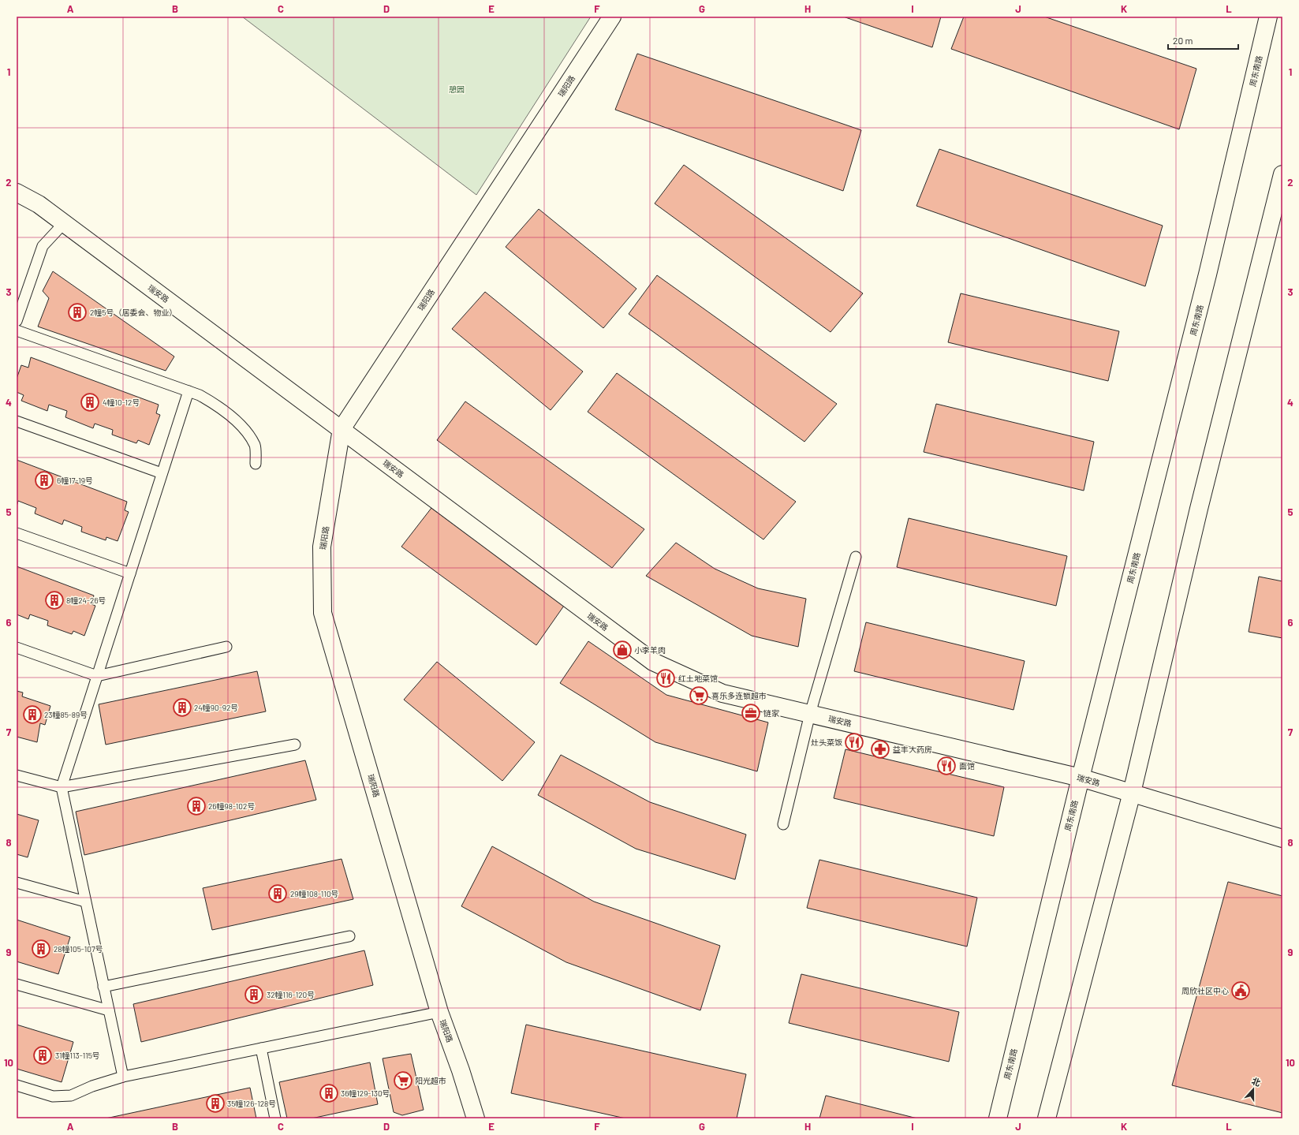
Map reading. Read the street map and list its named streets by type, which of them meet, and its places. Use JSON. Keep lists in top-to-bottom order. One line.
{"streets":{"street":["周东南路","瑞阳路","瑞安路"]},"crossings":[["周东南路","瑞安路"],["瑞阳路","瑞安路"]],"parks":["憩园"],"places":{"building":["2幢5号（居委会、物业）","4幢10-12号","6幢17-19号","8幢24-26号","24幢90-92号","23幢85-89号","26幢98-102号","29幢108-110号","28幢105-107号","32幢116-120号","31幢113-115号","36幢129-130号","35幢126-128号"],"shop":["小李羊肉"],"restaurant":["红土地菜馆","灶头菜饭","面馆"],"supermarket":["喜乐多连锁超市","阳光超市"],"office":["链家"],"pharmacy":["益丰大药房"],"public building":["周欣社区中心"]},"scale_bar":"20 m","north":"top","grid":{"columns":["A","B","C","D","E","F","G","H","I","J","K","L"],"rows":["1","2","3","4","5","6","7","8","9","10"]}}
